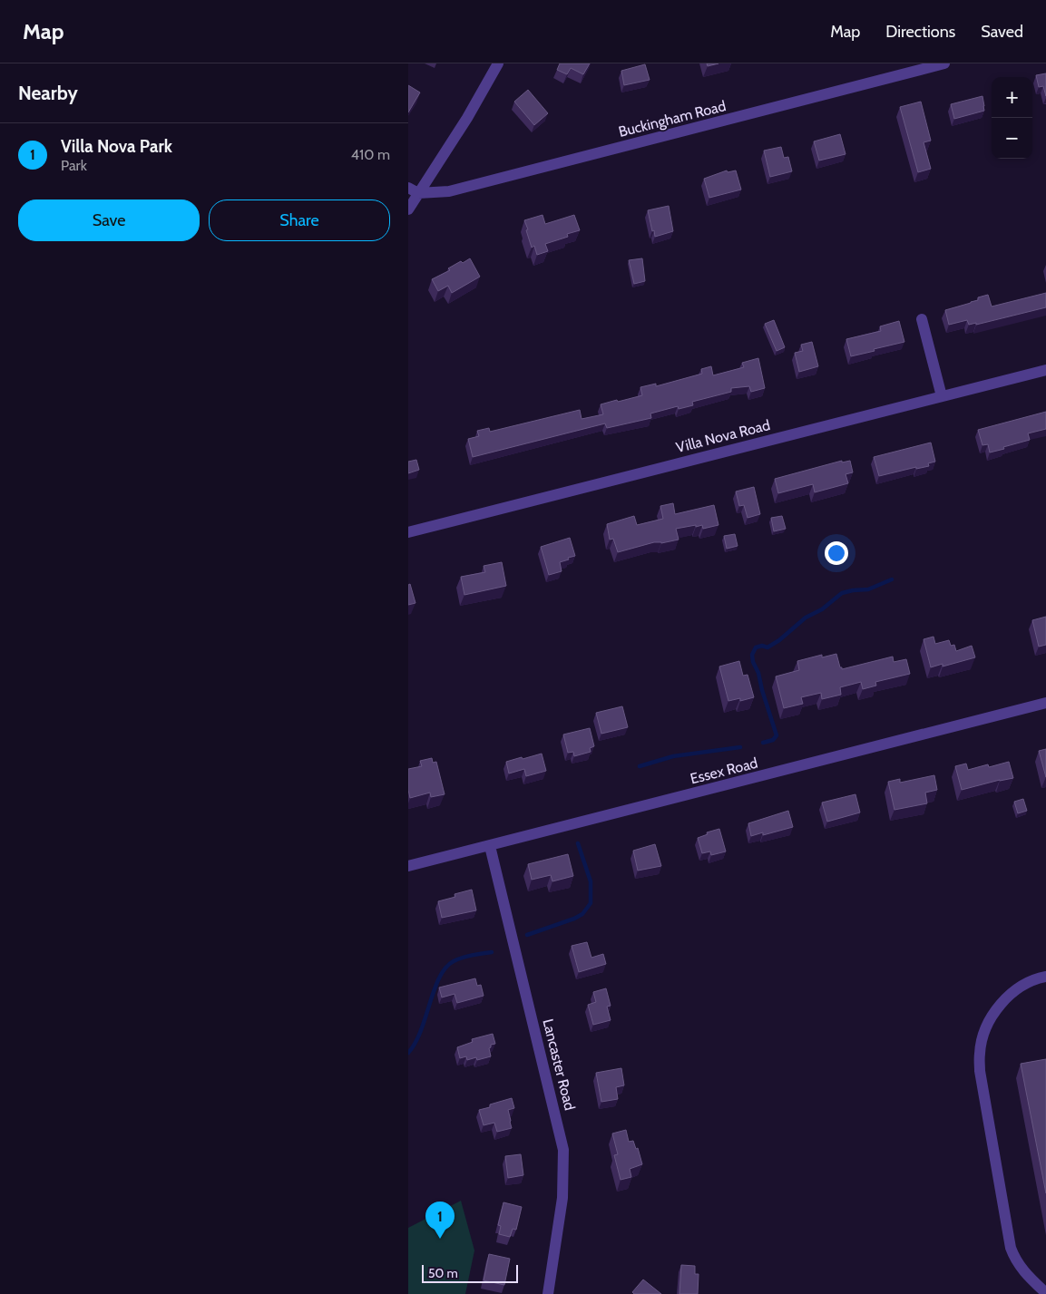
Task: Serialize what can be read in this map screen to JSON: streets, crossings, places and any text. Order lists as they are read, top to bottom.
{
  "streets": {
    "street": [
      "Buckingham Road",
      "Villa Nova Road",
      "Essex Road",
      "Lancaster Road"
    ]
  },
  "crossings": [
    ["Essex Road", "Lancaster Road"]
  ],
  "scale_bar": "50 m",
  "page": {
    "header": "Map",
    "nav": ["Map", "Directions", "Saved"],
    "heading": "Nearby",
    "map_buttons": ["+", "−"],
    "list": [
      {
        "mark": "1",
        "name": "Villa Nova Park",
        "note": "Park",
        "value": "410 m"
      }
    ],
    "buttons": ["Save", "Share"],
    "pins": "1",
    "scale": "50 m"
  }
}
